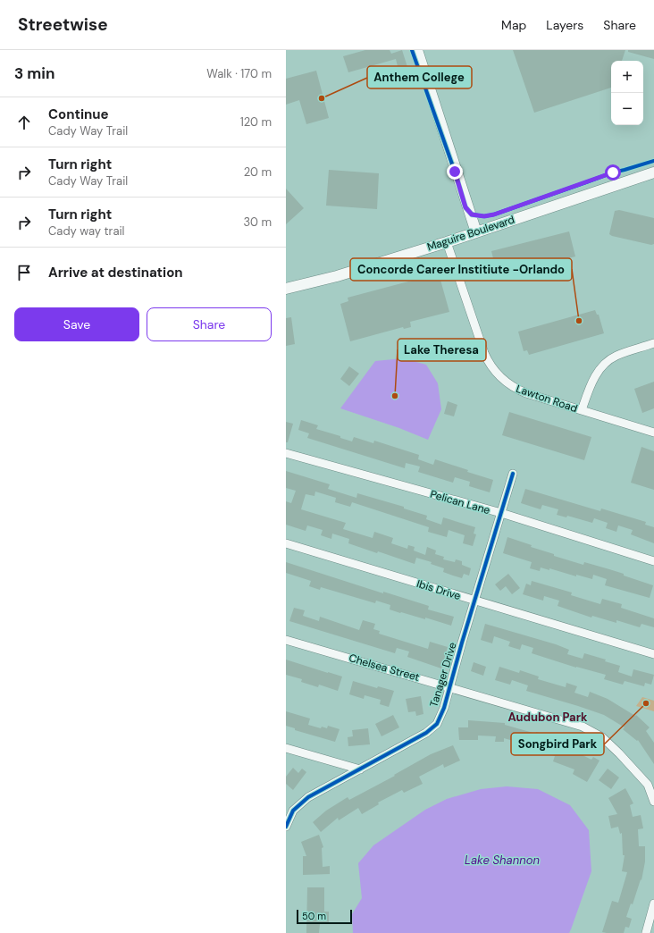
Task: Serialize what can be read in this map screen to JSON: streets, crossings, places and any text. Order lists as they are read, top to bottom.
{
  "streets": {
    "street": [
      "Maguire Boulevard",
      "Lawton Road",
      "Pelican Lane",
      "Ibis Drive",
      "Chelsea Street",
      "Tanager Drive"
    ]
  },
  "crossings": [
    ["Maguire Boulevard", "Lawton Road"],
    ["Pelican Lane", "Tanager Drive"],
    ["Ibis Drive", "Tanager Drive"],
    ["Chelsea Street", "Tanager Drive"]
  ],
  "districts": ["Audubon Park"],
  "water": ["Lake Shannon"],
  "places": [
    "Anthem College",
    "Concorde Career Institiute -Orlando",
    "Lake Theresa",
    "Songbird Park"
  ],
  "scale_bar": "50 m",
  "page": {
    "header": "Streetwise",
    "nav": ["Map", "Layers", "Share"],
    "heading": ["3 min", "Walk · 170 m"],
    "map_buttons": ["+", "−"],
    "list": [
      ["Continue", "Cady Way Trail", "120 m"],
      ["Turn right", "Cady Way Trail", "20 m"],
      ["Turn right", "Cady way trail", "30 m"],
      "Arrive at destination"
    ],
    "buttons": ["Save", "Share"],
    "scale": "50 m"
  }
}
